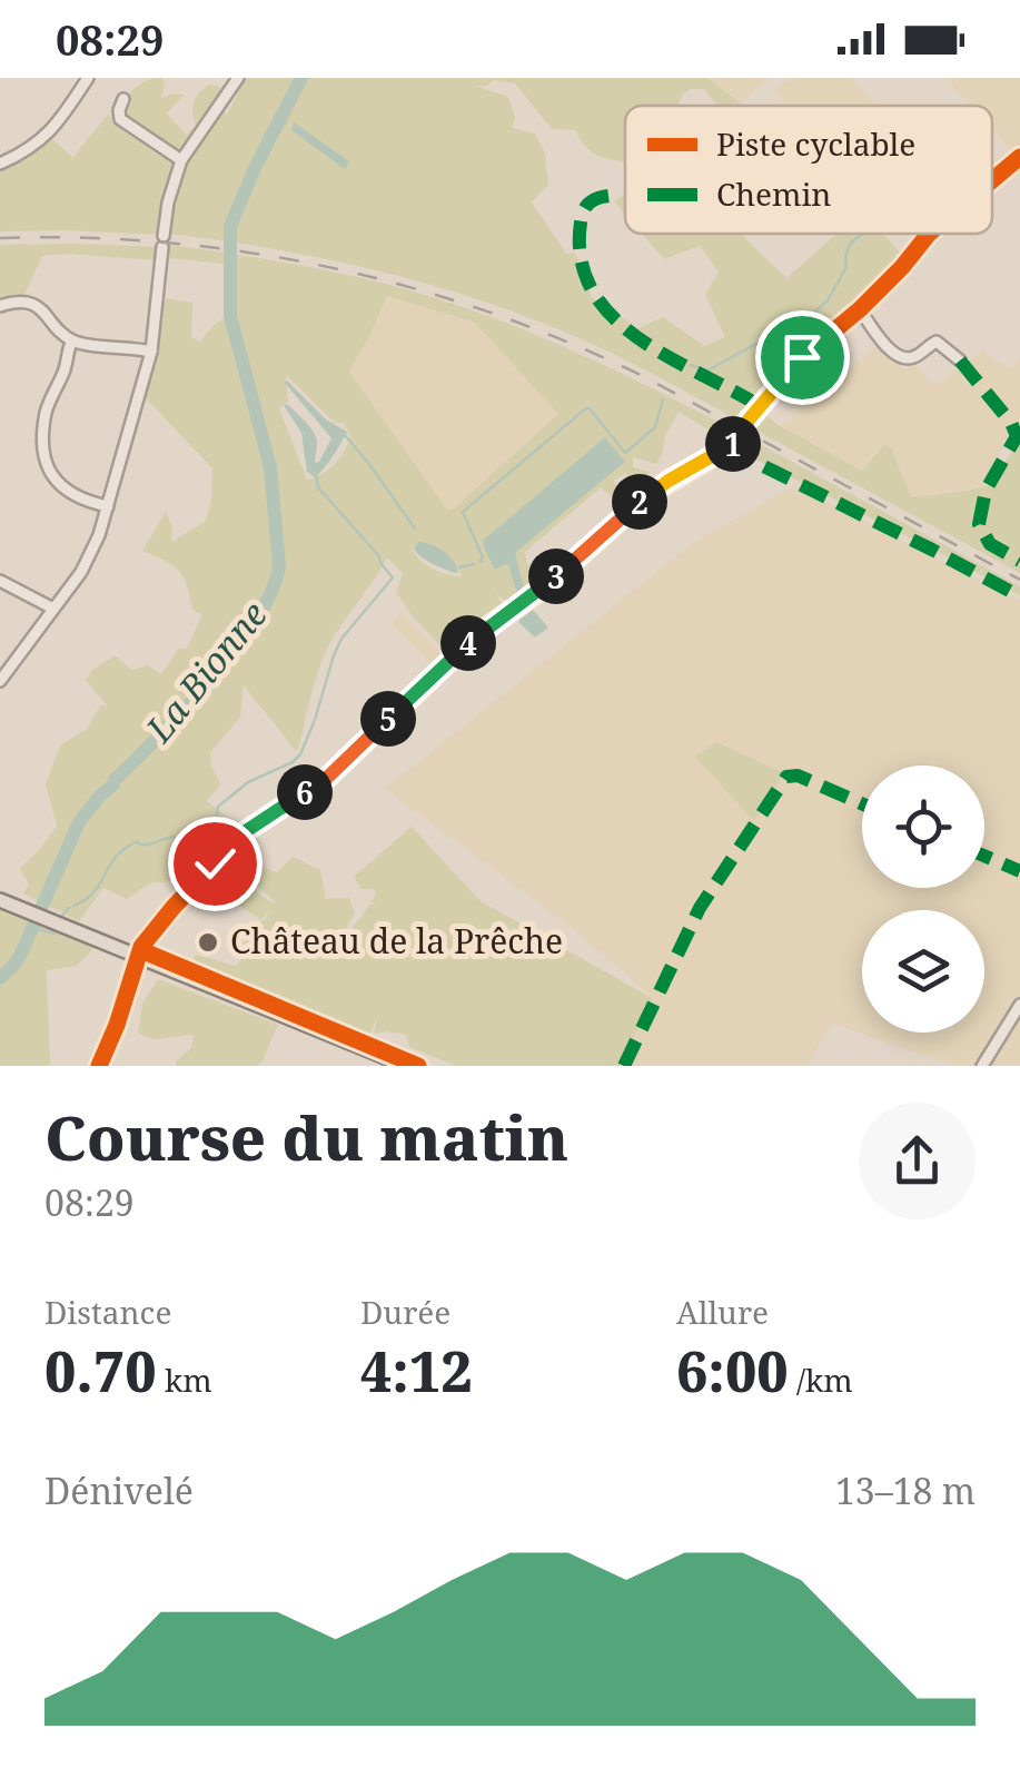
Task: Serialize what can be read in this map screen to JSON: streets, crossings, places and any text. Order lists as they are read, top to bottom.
{
  "water": ["La Bionne"],
  "places": ["Château de la Prêche"],
  "legend": ["Piste cyclable", "Chemin"],
  "page": {
    "status": "08:29",
    "pins": [
      "1",
      "2",
      "3",
      "4",
      "5",
      "6"
    ],
    "heading": ["Course du matin", "08:29"],
    "stats": [
      ["Distance", "0.70 km"],
      ["Durée", "4:12"],
      ["Allure", "6:00 /km"]
    ],
    "chart": ["Dénivelé", "13–18 m"]
  }
}
